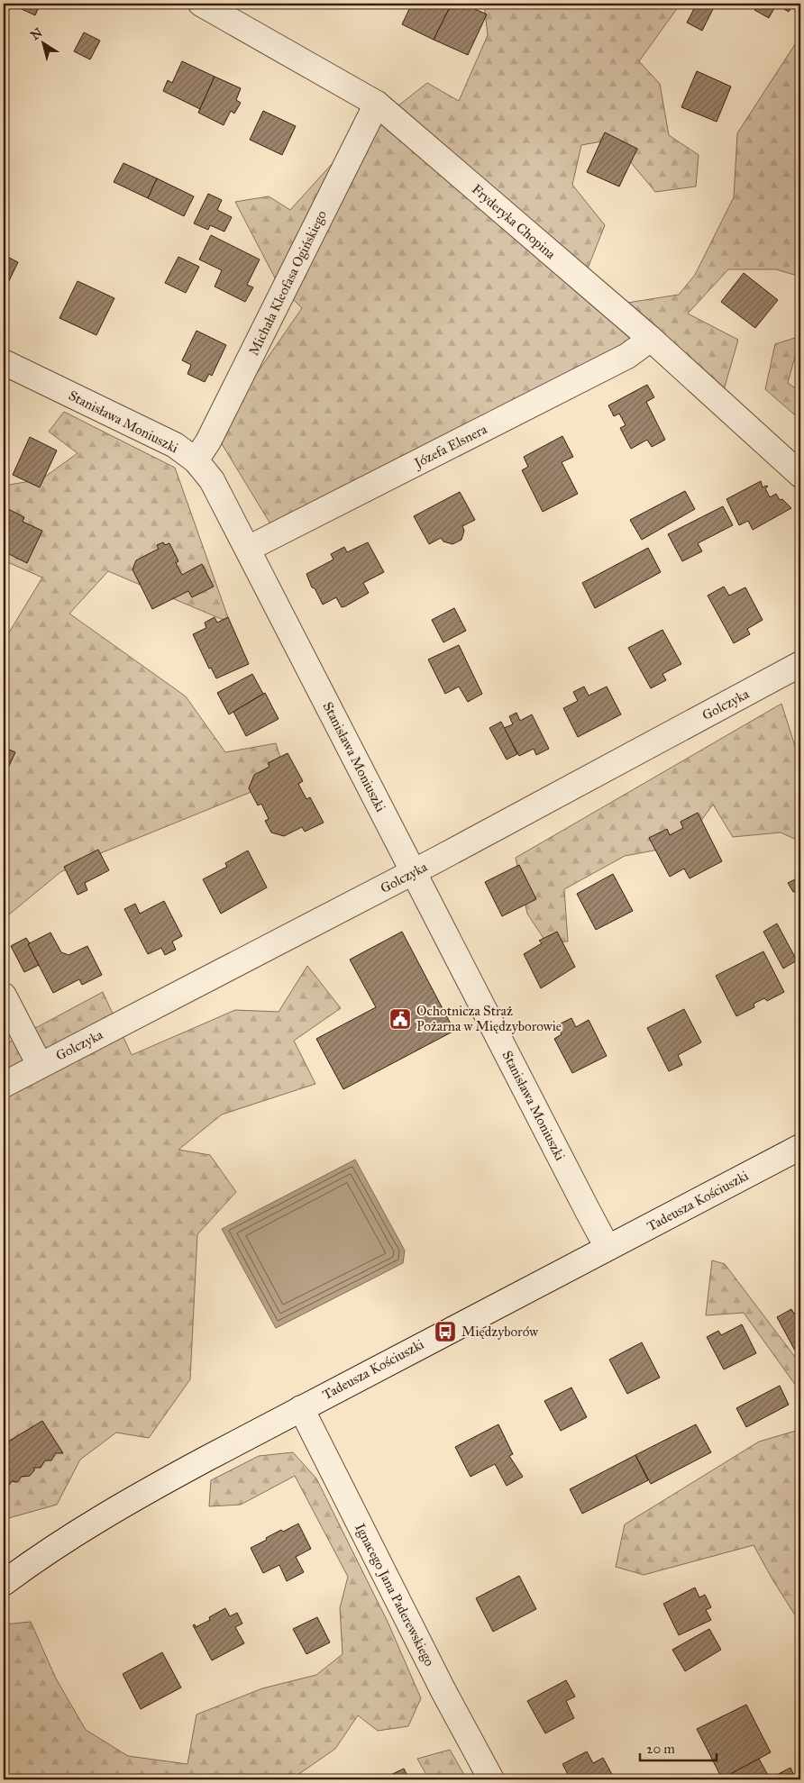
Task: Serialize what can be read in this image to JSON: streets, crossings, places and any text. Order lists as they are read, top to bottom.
{
  "streets": {
    "street": [
      "Fryderyka Chopina",
      "Michała Kleofasa Ogińskiego",
      "Stanisława Moniuszki",
      "Józefa Elsnera",
      "Golczyka",
      "Tadeusza Kościuszki",
      "Ignacego Jana Paderewskiego"
    ]
  },
  "crossings": [
    ["Fryderyka Chopina", "Michała Kleofasa Ogińskiego"],
    ["Fryderyka Chopina", "Józefa Elsnera"],
    ["Michała Kleofasa Ogińskiego", "Stanisława Moniuszki"],
    ["Stanisława Moniuszki", "Józefa Elsnera"],
    ["Stanisława Moniuszki", "Golczyka"],
    ["Stanisława Moniuszki", "Tadeusza Kościuszki"],
    ["Tadeusza Kościuszki", "Ignacego Jana Paderewskiego"]
  ],
  "places": {
    "public building": ["Ochotnicza Straż Pożarna w Międzyborowie"],
    "bus stop": ["Międzyborów"]
  },
  "scale_bar": "20 m",
  "north": "top left"
}
